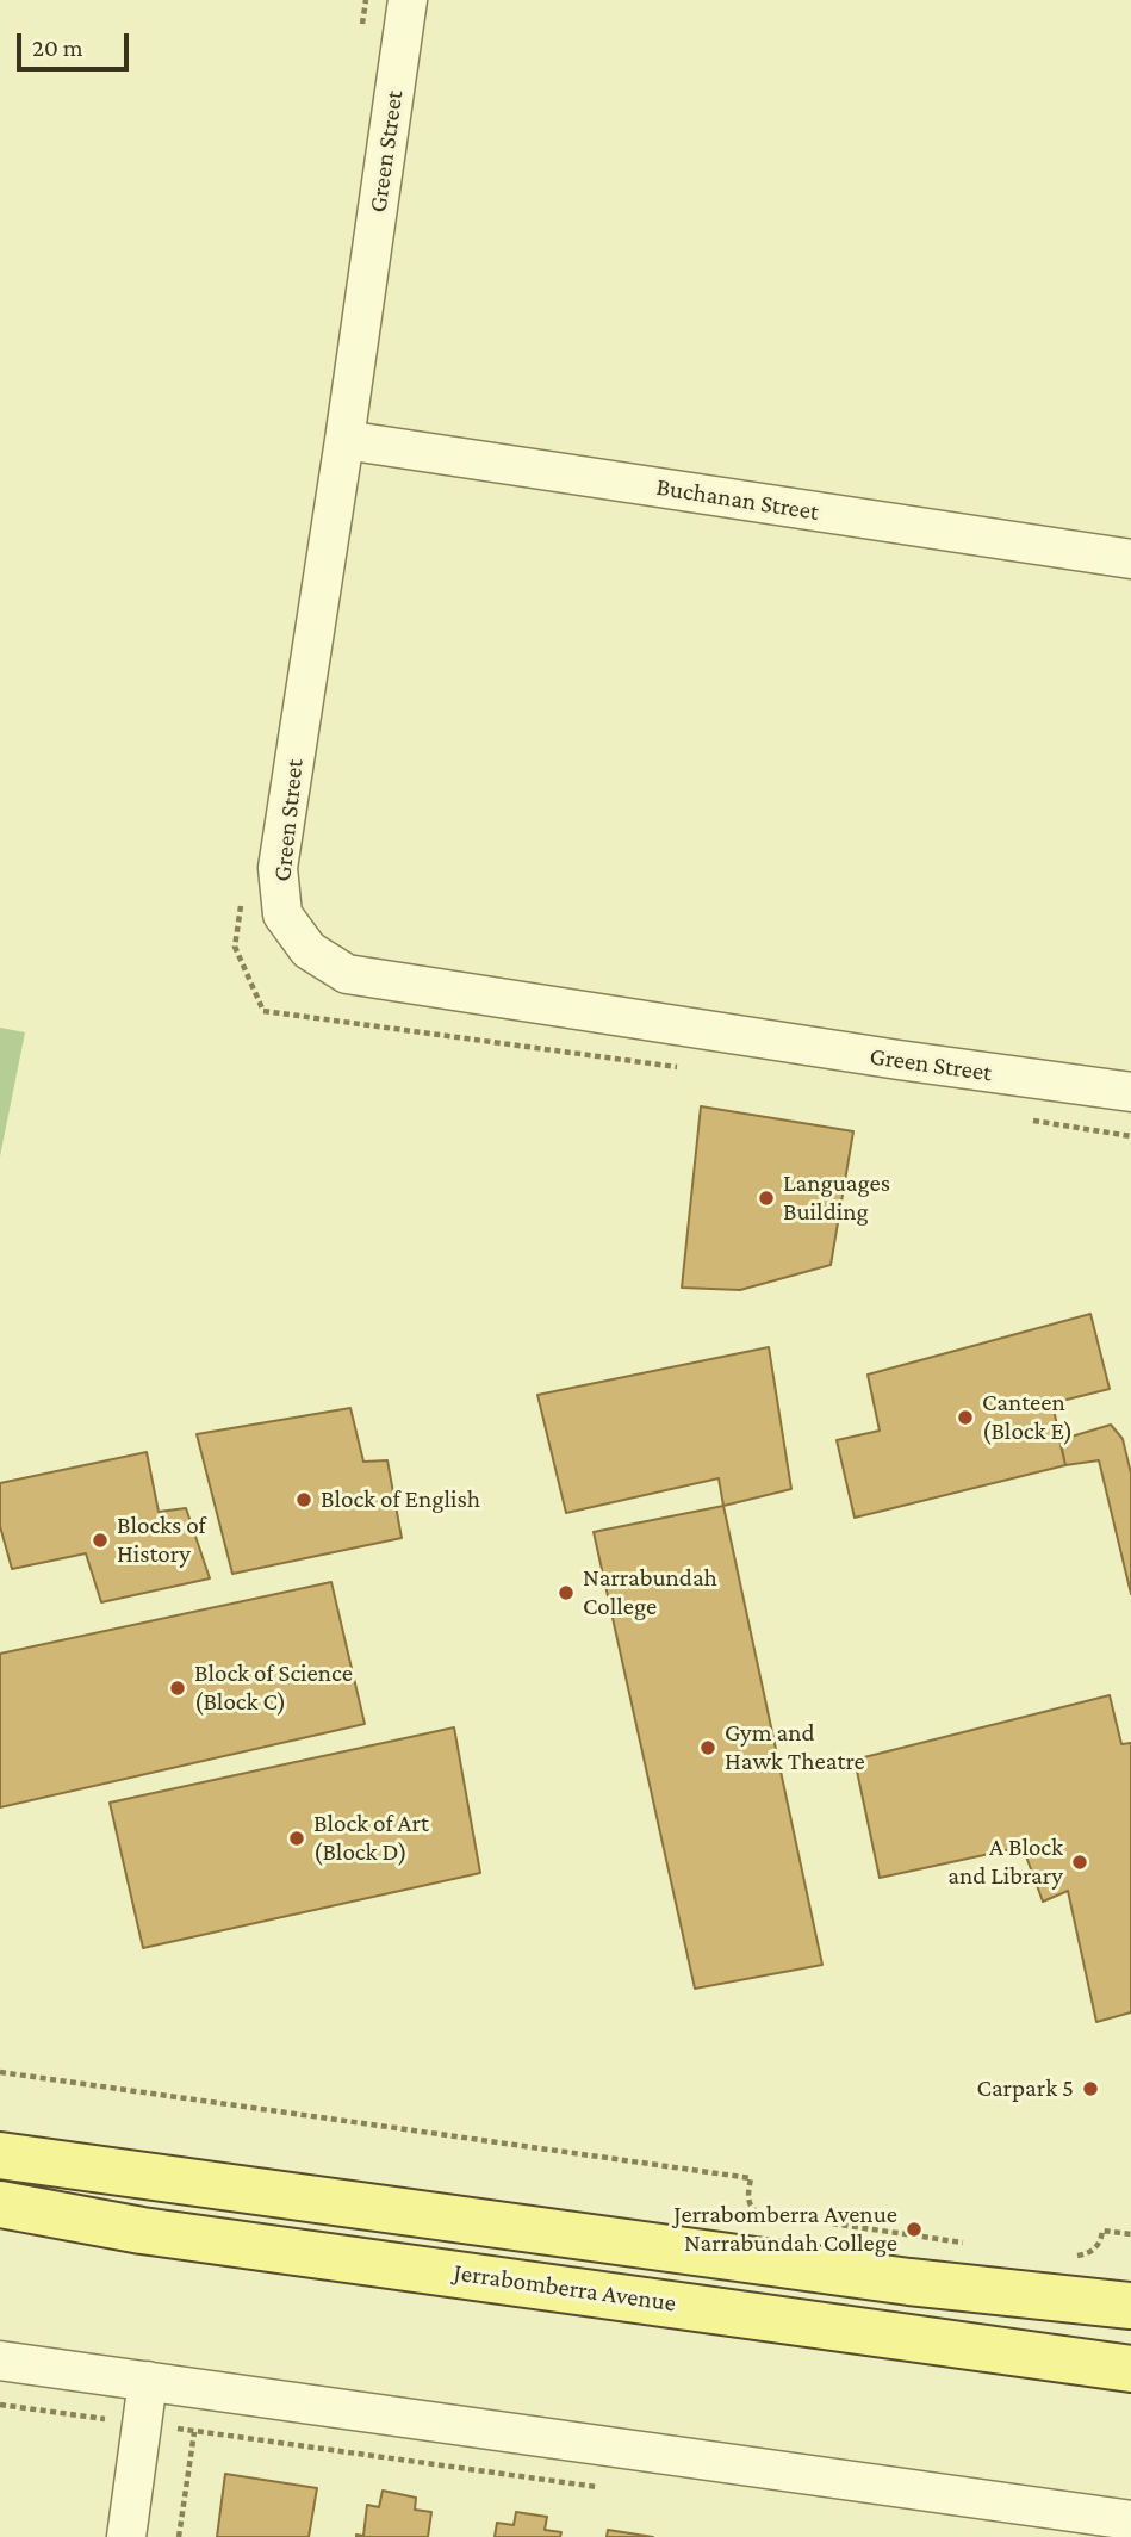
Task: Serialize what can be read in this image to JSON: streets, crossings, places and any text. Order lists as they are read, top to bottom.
{
  "streets": {
    "main road": ["Jerrabomberra Avenue"],
    "street": ["Green Street", "Buchanan Street"]
  },
  "crossings": [
    ["Green Street", "Buchanan Street"]
  ],
  "places": [
    "Languages Building",
    "Canteen (Block E)",
    "Block of English",
    "Blocks of History",
    "Narrabundah College",
    "Block of Science (Block C)",
    "Gym and Hawk Theatre",
    "Block of Art (Block D)",
    "A Block and Library",
    "Carpark 5",
    "Jerrabomberra Avenue Narrabundah College"
  ],
  "scale_bar": "20 m"
}
